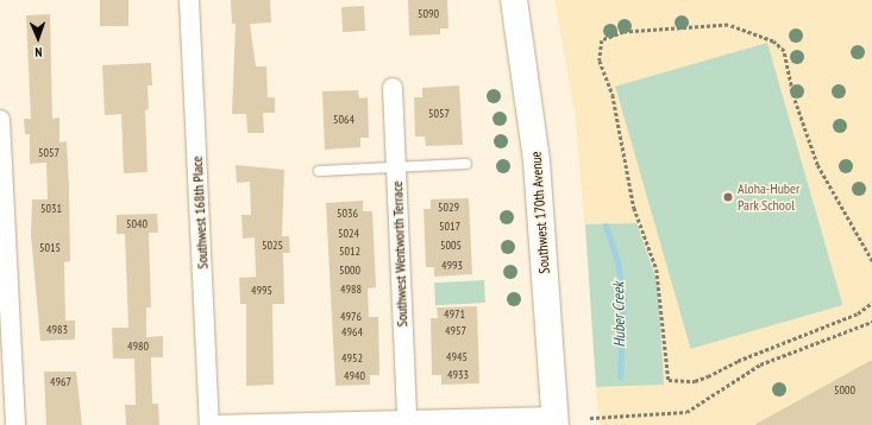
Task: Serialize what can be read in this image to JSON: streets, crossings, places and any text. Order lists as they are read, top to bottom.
{
  "streets": {
    "main road": ["Southwest 170th Avenue"],
    "street": ["Southwest 168th Place", "Southwest Wentworth Terrace"]
  },
  "water": ["Huber Creek"],
  "places": ["Aloha-Huber Park School"],
  "house_numbers": [
    "5090",
    "5057",
    "5064",
    "5057",
    "5029",
    "5031",
    "5036",
    "5040",
    "5017",
    "5024",
    "5025",
    "5005",
    "5015",
    "5012",
    "4993",
    "5000",
    "4988",
    "4995",
    "4971",
    "4976",
    "4983",
    "4957",
    "4964",
    "4980",
    "4945",
    "4952",
    "4933",
    "4940",
    "4967",
    "5000"
  ],
  "north": "bottom"
}
